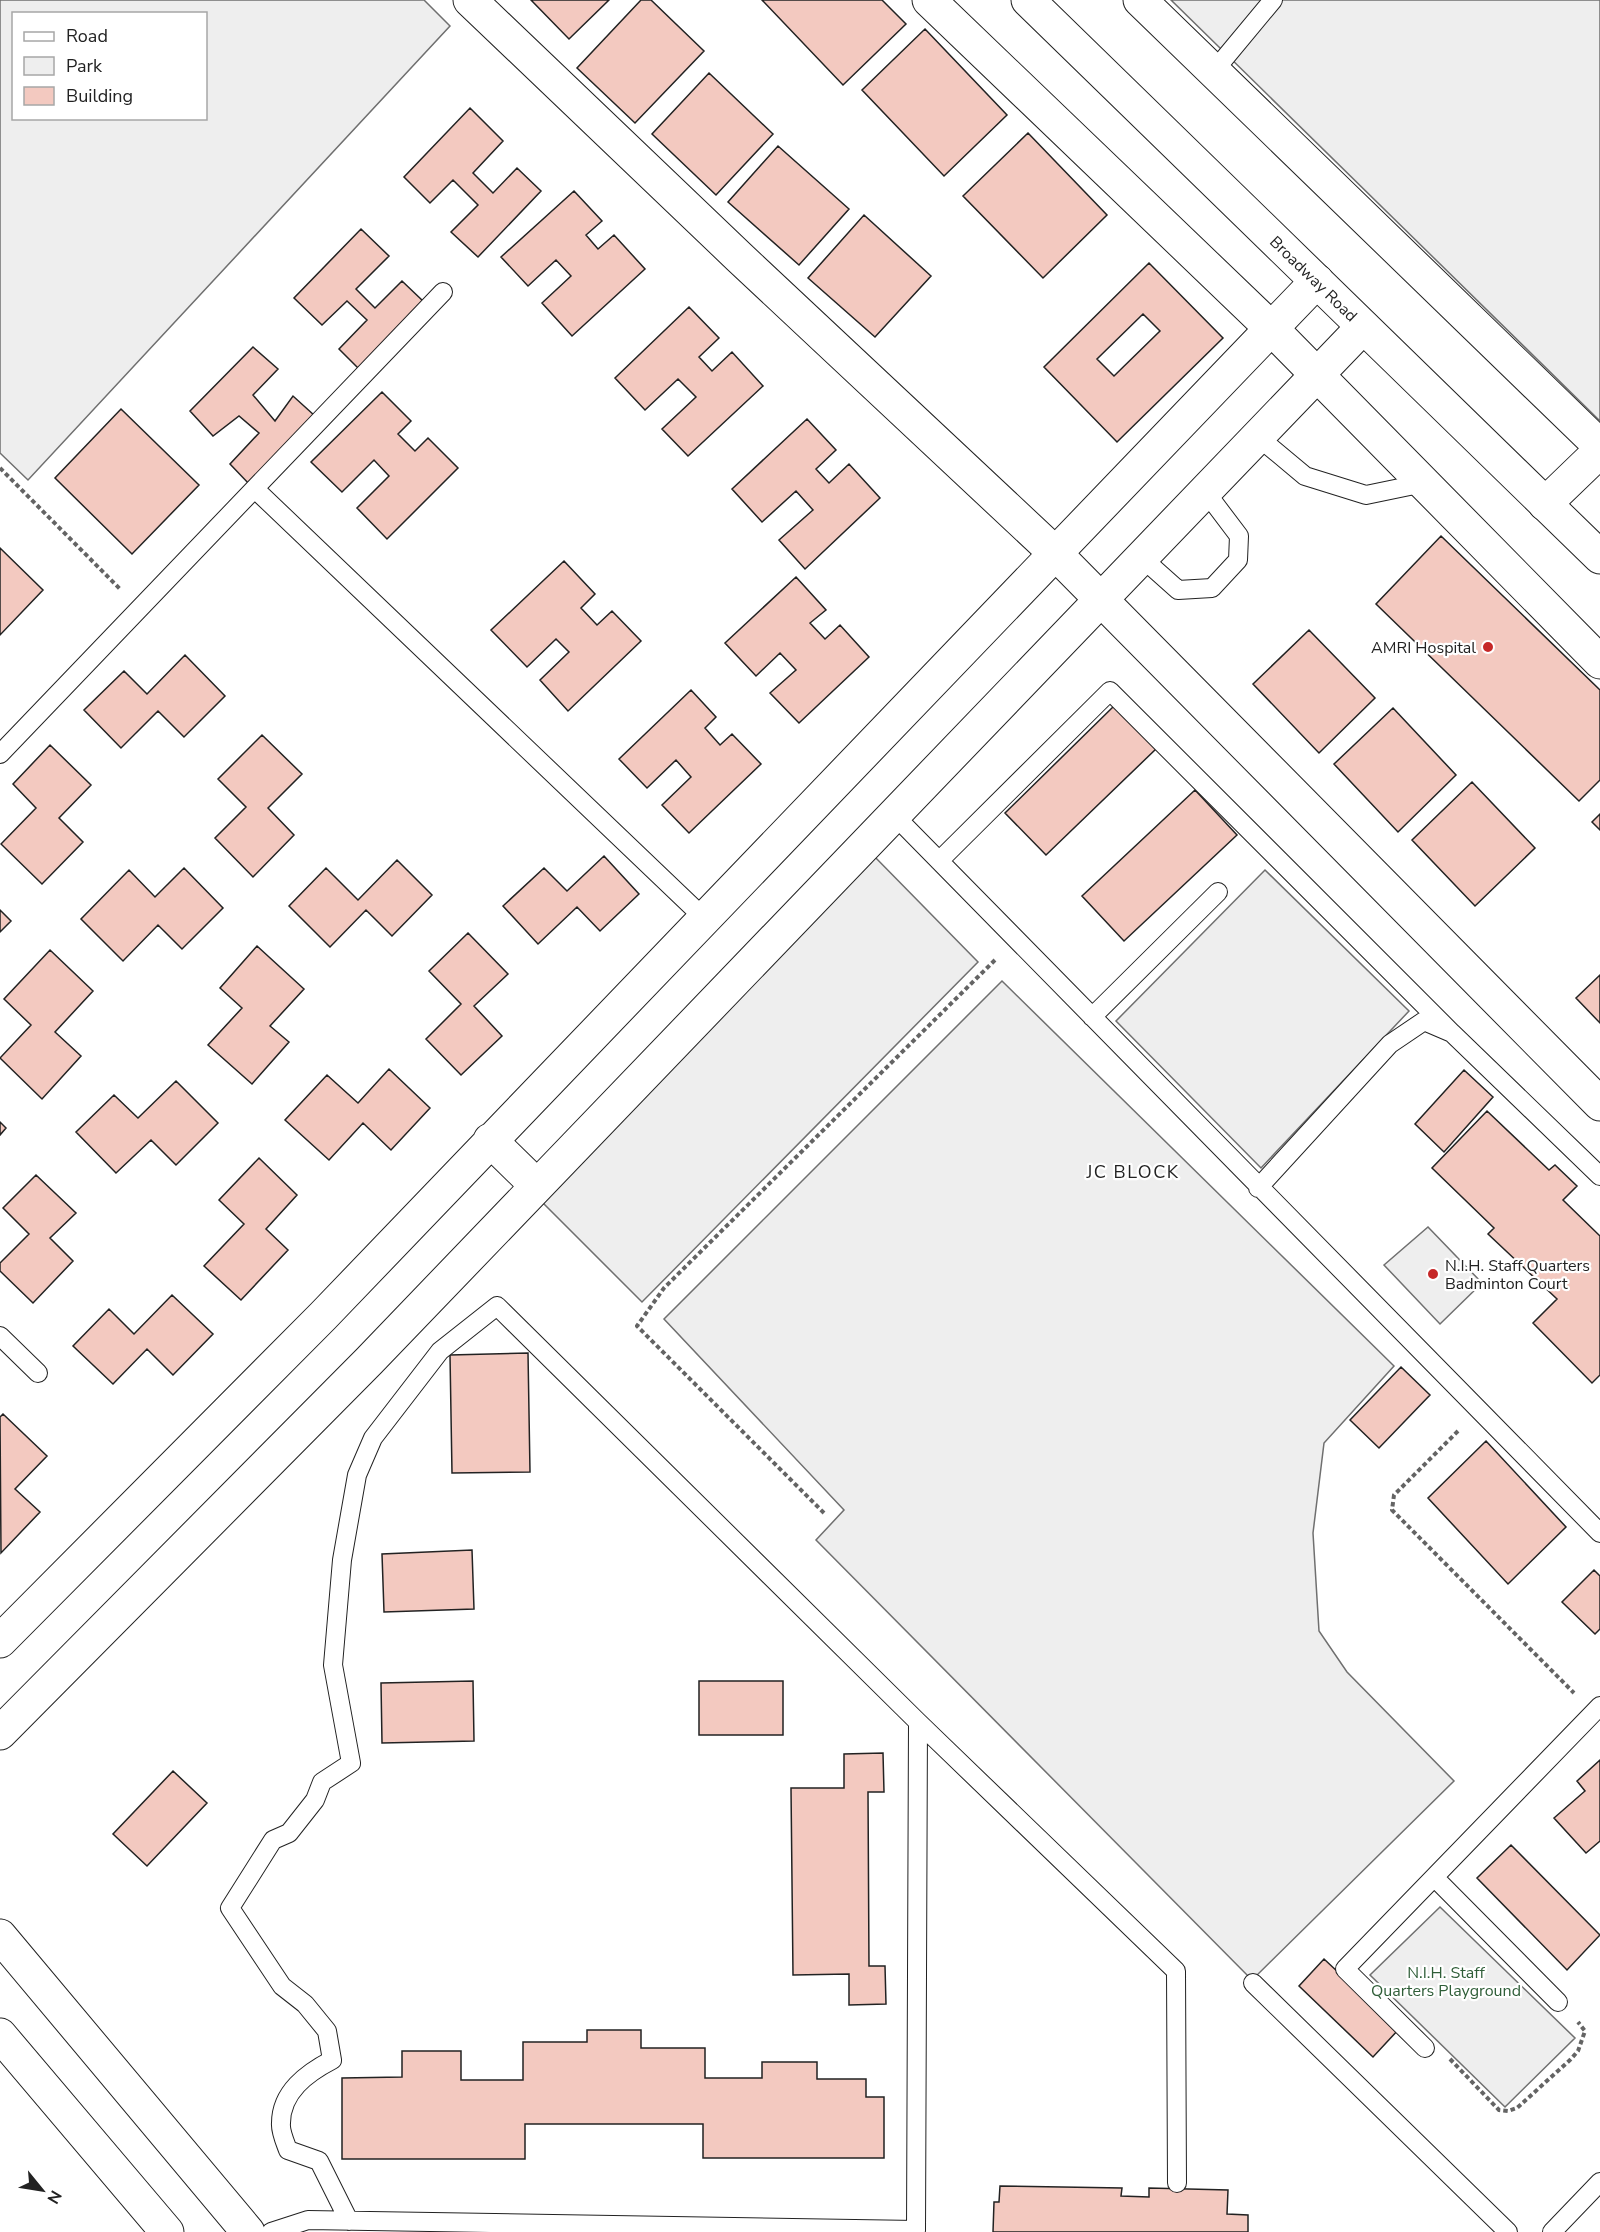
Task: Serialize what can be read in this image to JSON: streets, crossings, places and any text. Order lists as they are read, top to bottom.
{
  "streets": {
    "street": ["Broadway Road"]
  },
  "districts": ["JC BLOCK"],
  "parks": ["N.I.H. Staff Quarters Playground"],
  "places": ["AMRI Hospital", "N.I.H. Staff Quarters Badminton Court"],
  "legend": ["Road", "Park", "Building"],
  "north": "bottom right"
}
